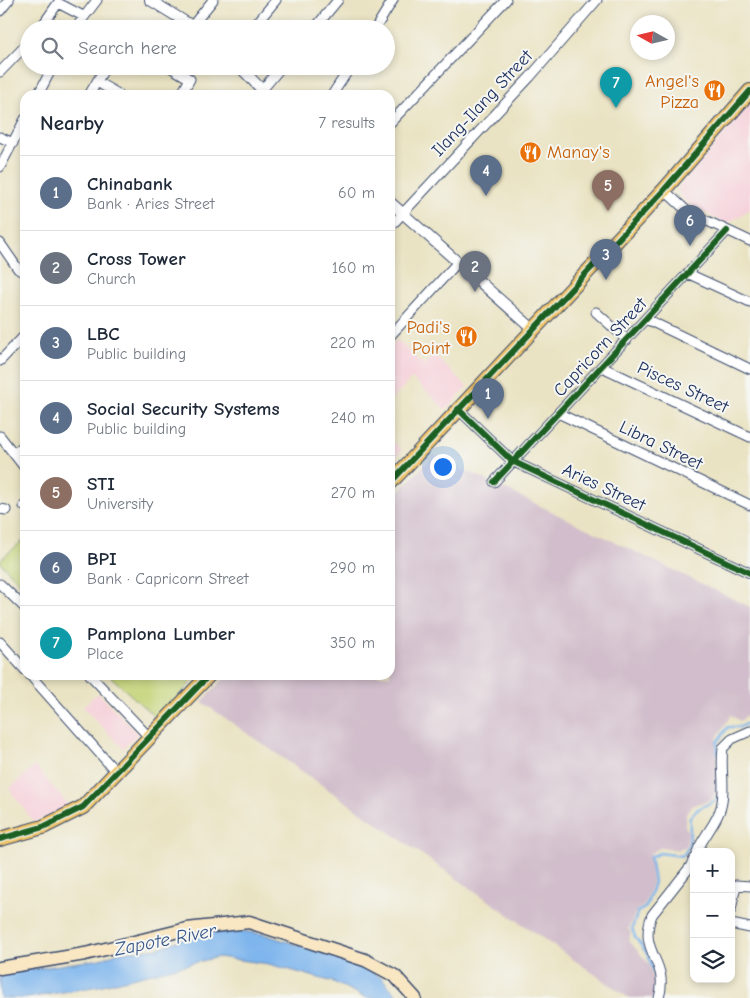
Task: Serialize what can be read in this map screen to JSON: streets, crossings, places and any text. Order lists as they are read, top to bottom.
{
  "streets": {
    "street": [
      "Ilang-Ilang Street",
      "Capricorn Street",
      "Pisces Street",
      "Libra Street",
      "Aries Street"
    ]
  },
  "crossings": [
    ["Capricorn Street", "Pisces Street"],
    ["Capricorn Street", "Libra Street"],
    ["Capricorn Street", "Aries Street"]
  ],
  "water": ["Zapote River"],
  "places": {
    "restaurant": ["Angel's Pizza", "Manay's", "Padi's Point"]
  },
  "north": "left",
  "page": {
    "search": "Search here",
    "pins": [
      "7",
      "4",
      "5",
      "6",
      "3",
      "2",
      "1"
    ],
    "heading": ["Nearby", "7 results"],
    "list": [
      {
        "mark": "1",
        "name": "Chinabank",
        "note": "Bank · Aries Street",
        "value": "60 m"
      },
      {
        "mark": "2",
        "name": "Cross Tower",
        "note": "Church",
        "value": "160 m"
      },
      {
        "mark": "3",
        "name": "LBC",
        "note": "Public building",
        "value": "220 m"
      },
      {
        "mark": "4",
        "name": "Social Security Systems",
        "note": "Public building",
        "value": "240 m"
      },
      {
        "mark": "5",
        "name": "STI",
        "note": "University",
        "value": "270 m"
      },
      {
        "mark": "6",
        "name": "BPI",
        "note": "Bank · Capricorn Street",
        "value": "290 m"
      },
      {
        "mark": "7",
        "name": "Pamplona Lumber",
        "note": "Place",
        "value": "350 m"
      }
    ],
    "map_buttons": ["+", "−"]
  }
}
